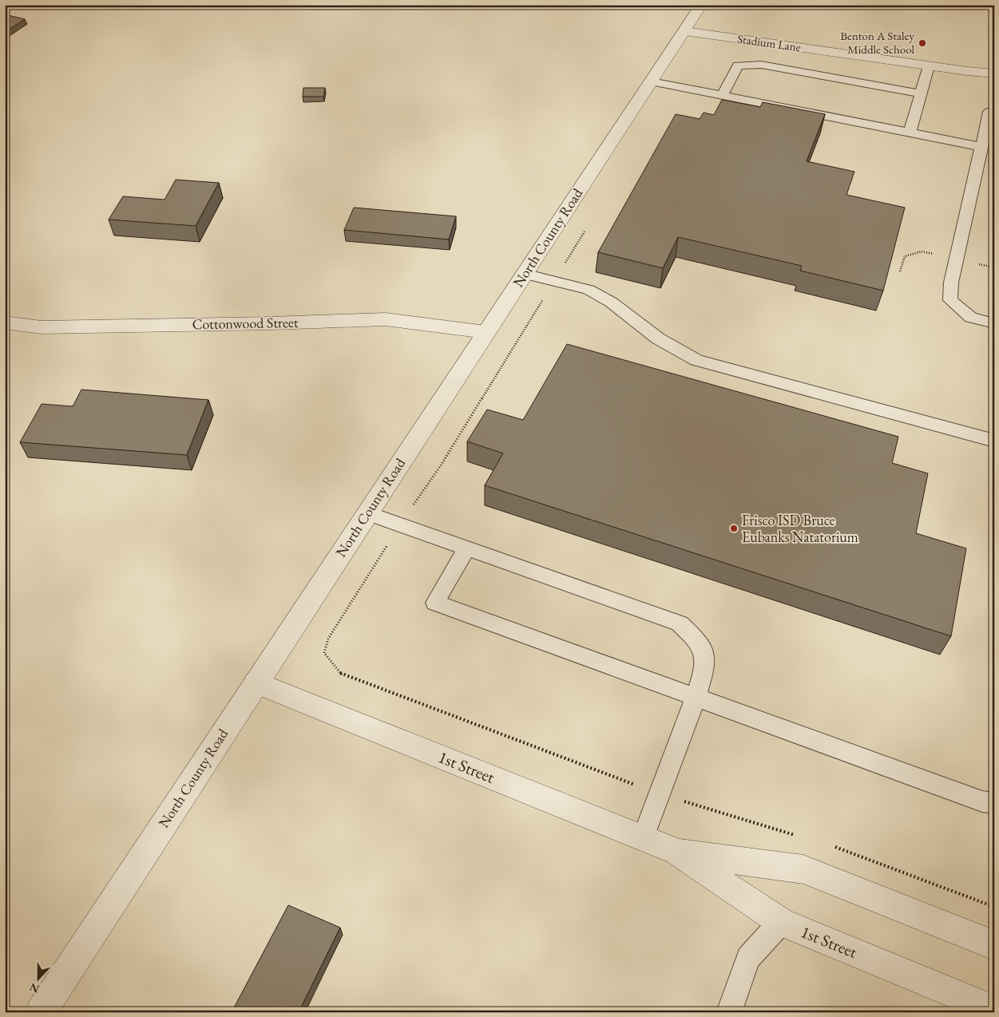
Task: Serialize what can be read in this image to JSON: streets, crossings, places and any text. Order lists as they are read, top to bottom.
{
  "streets": {
    "street": [
      "Stadium Lane",
      "North County Road",
      "Cottonwood Street",
      "1st Street"
    ]
  },
  "crossings": [
    ["Stadium Lane", "North County Road"],
    ["North County Road", "Cottonwood Street"],
    ["North County Road", "1st Street"]
  ],
  "places": ["Benton A Staley Middle School", "Frisco ISD Bruce Eubanks Natatorium"],
  "north": "bottom"
}
